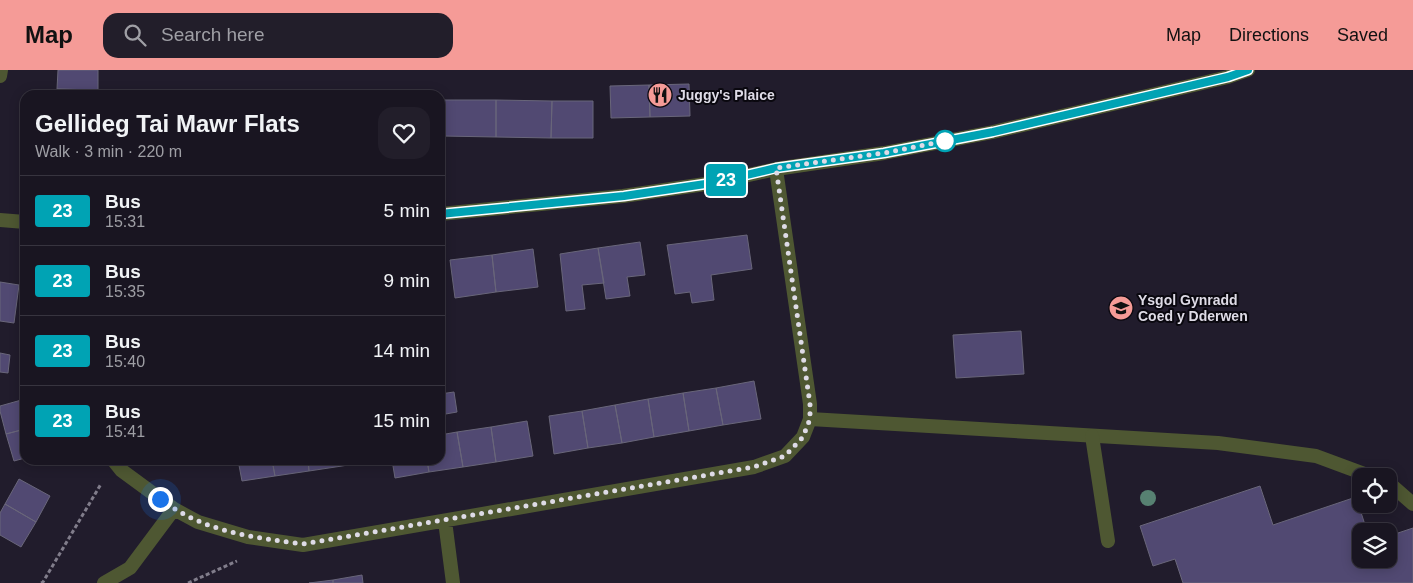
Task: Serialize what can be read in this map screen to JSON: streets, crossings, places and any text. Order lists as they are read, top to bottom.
{
  "places": {
    "restaurant": ["Juggy's Plaice"],
    "school or university": ["Ysgol Gynradd Coed y Dderwen"]
  },
  "lines": ["bus line 23"],
  "page": {
    "header": "Map",
    "search": "Search here",
    "nav": ["Map", "Directions", "Saved"],
    "on_map": "23",
    "heading": ["Gellideg Tai Mawr Flats", "Walk · 3 min · 220 m"],
    "list": [
      {
        "mark": "23",
        "name": "Bus",
        "note": "15:31",
        "value": "5 min"
      },
      {
        "mark": "23",
        "name": "Bus",
        "note": "15:35",
        "value": "9 min"
      },
      {
        "mark": "23",
        "name": "Bus",
        "note": "15:40",
        "value": "14 min"
      },
      {
        "mark": "23",
        "name": "Bus",
        "note": "15:41",
        "value": "15 min"
      }
    ]
  }
}
